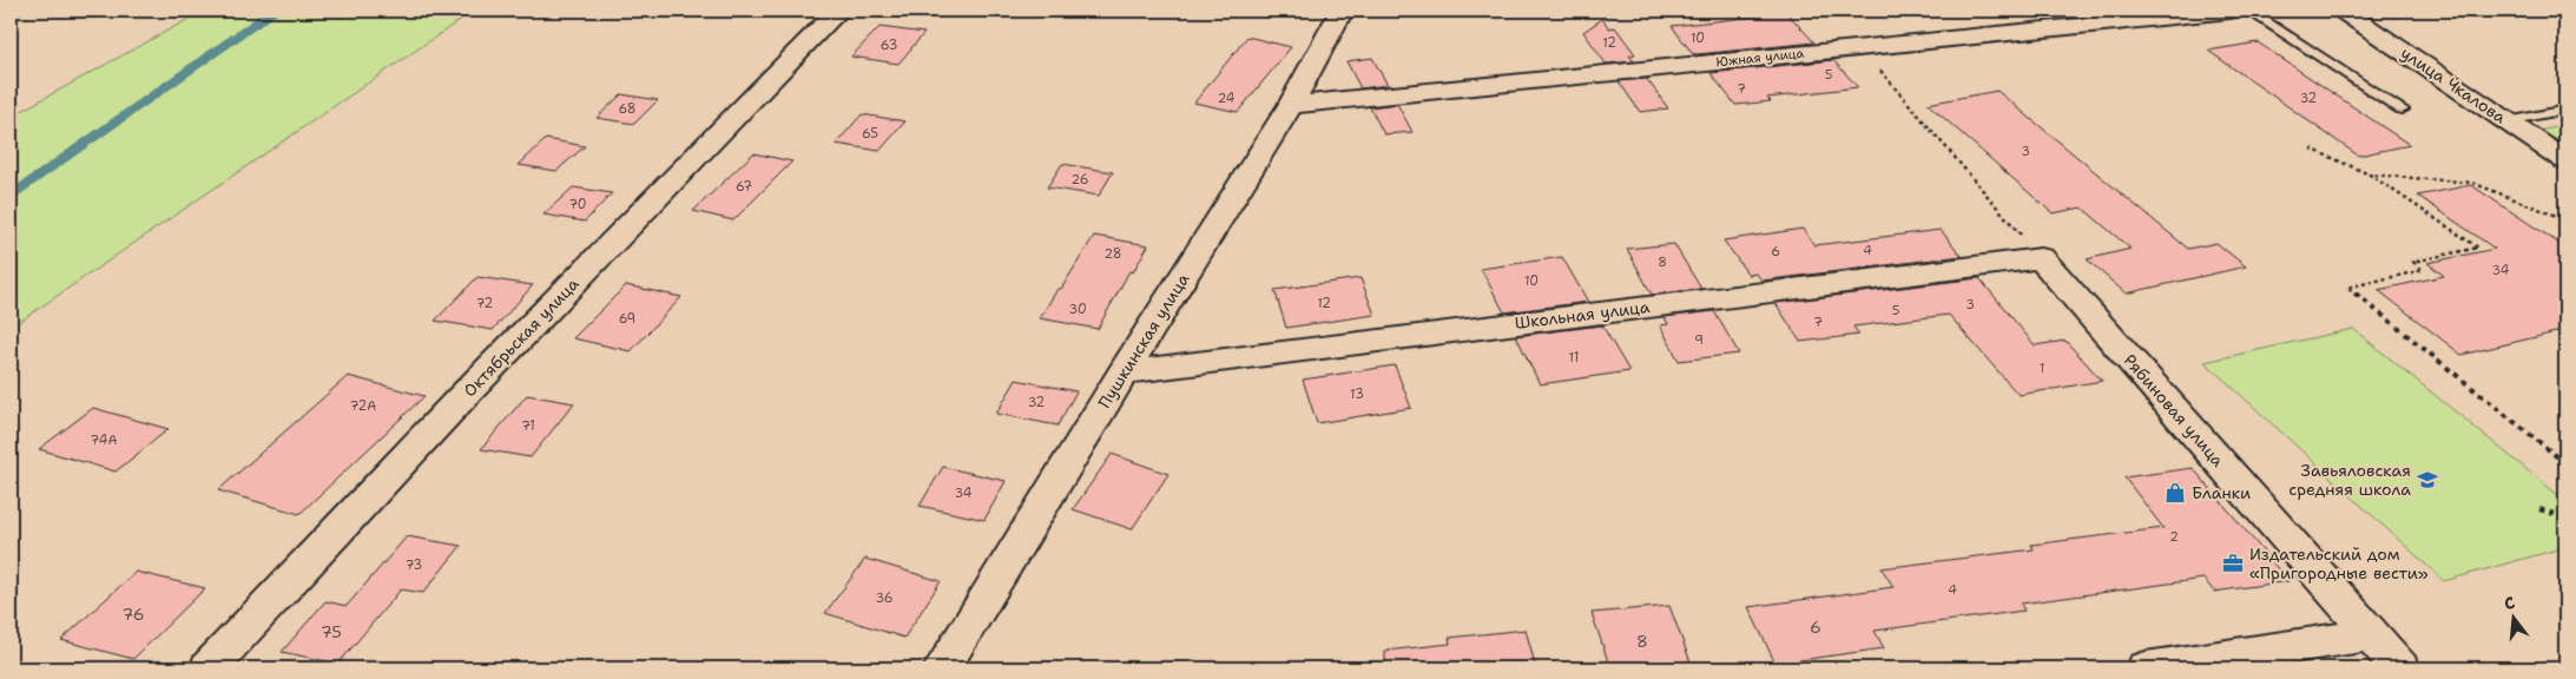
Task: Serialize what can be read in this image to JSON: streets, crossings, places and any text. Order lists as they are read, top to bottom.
{
  "streets": {
    "street": [
      "Южная улица",
      "улица Чкалова",
      "Школьная улица",
      "Октябрьская улица",
      "Пушкинская улица",
      "Рябиновая улица"
    ]
  },
  "crossings": [
    ["Южная улица", "Пушкинская улица"],
    ["Школьная улица", "Пушкинская улица"],
    ["Школьная улица", "Рябиновая улица"]
  ],
  "places": {
    "school or university": ["Завьяловская средняя школа"],
    "shop": ["Бланки"],
    "office": ["Издательский дом «Пригородные вести»"]
  },
  "house_numbers": [
    "10",
    "12",
    "63",
    "5",
    "7",
    "24",
    "32",
    "68",
    "65",
    "3",
    "26",
    "67",
    "70",
    "4",
    "6",
    "28",
    "8",
    "34",
    "10",
    "72",
    "12",
    "3",
    "30",
    "5",
    "69",
    "7",
    "9",
    "11",
    "1",
    "13",
    "32",
    "72А",
    "71",
    "74А",
    "34",
    "2",
    "73",
    "4",
    "36",
    "76",
    "6",
    "75",
    "8"
  ],
  "north": "top"
}
